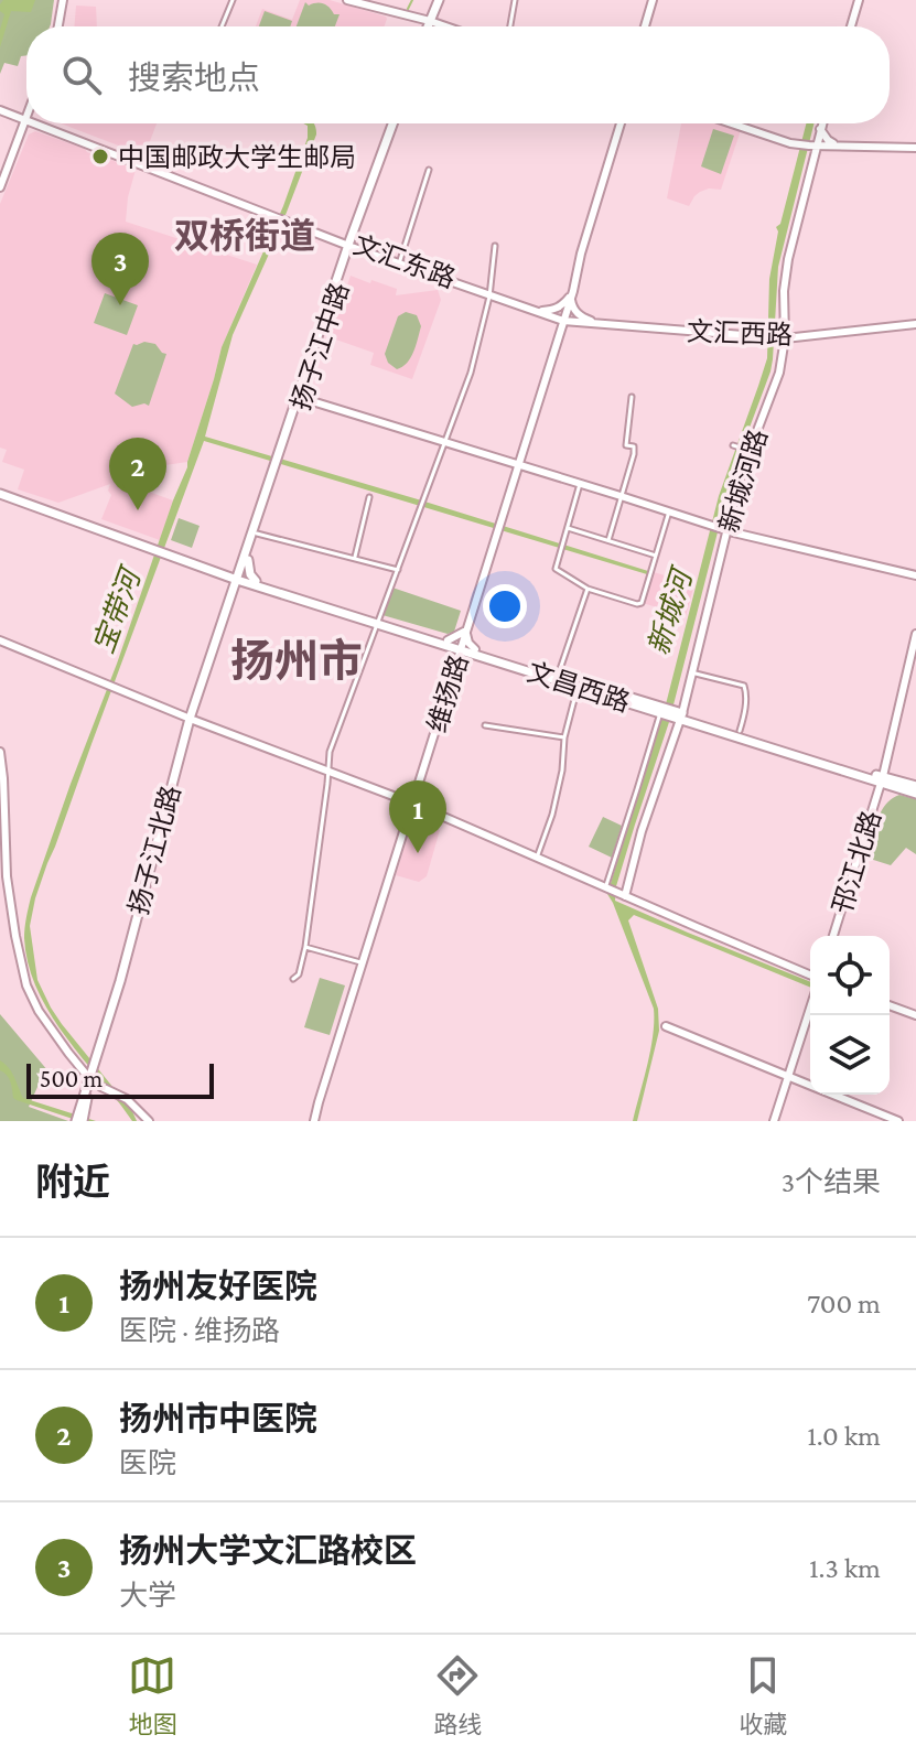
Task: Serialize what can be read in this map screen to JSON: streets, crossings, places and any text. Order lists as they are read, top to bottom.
{
  "streets": {
    "main road": ["扬子江中路", "文昌西路", "扬子江北路"],
    "street": [
      "文汇东路",
      "文汇西路",
      "新城河路",
      "维扬路",
      "邗江北路"
    ]
  },
  "crossings": [
    ["文汇东路", "文汇西路"],
    ["文汇东路", "扬子江中路"],
    ["文汇东路", "维扬路"],
    ["文汇西路", "新城河路"],
    ["文汇西路", "维扬路"],
    ["扬子江中路", "文昌西路"],
    ["扬子江中路", "扬子江北路"],
    ["新城河路", "文昌西路"],
    ["文昌西路", "维扬路"],
    ["文昌西路", "扬子江北路"],
    ["文昌西路", "邗江北路"]
  ],
  "districts": ["双桥街道", "扬州市"],
  "water": ["宝带河", "新城河"],
  "places": ["中国邮政大学生邮局"],
  "scale_bar": "500 m",
  "page": {
    "search": "搜索地点",
    "pins": ["3", "2", "1"],
    "scale": "500 m",
    "heading": ["附近", "3个结果"],
    "list": [
      {
        "mark": "1",
        "name": "扬州友好医院",
        "note": "医院 · 维扬路",
        "value": "700 m"
      },
      {
        "mark": "2",
        "name": "扬州市中医院",
        "note": "医院",
        "value": "1.0 km"
      },
      {
        "mark": "3",
        "name": "扬州大学文汇路校区",
        "note": "大学",
        "value": "1.3 km"
      }
    ],
    "nav": ["地图", "路线", "收藏"]
  }
}
